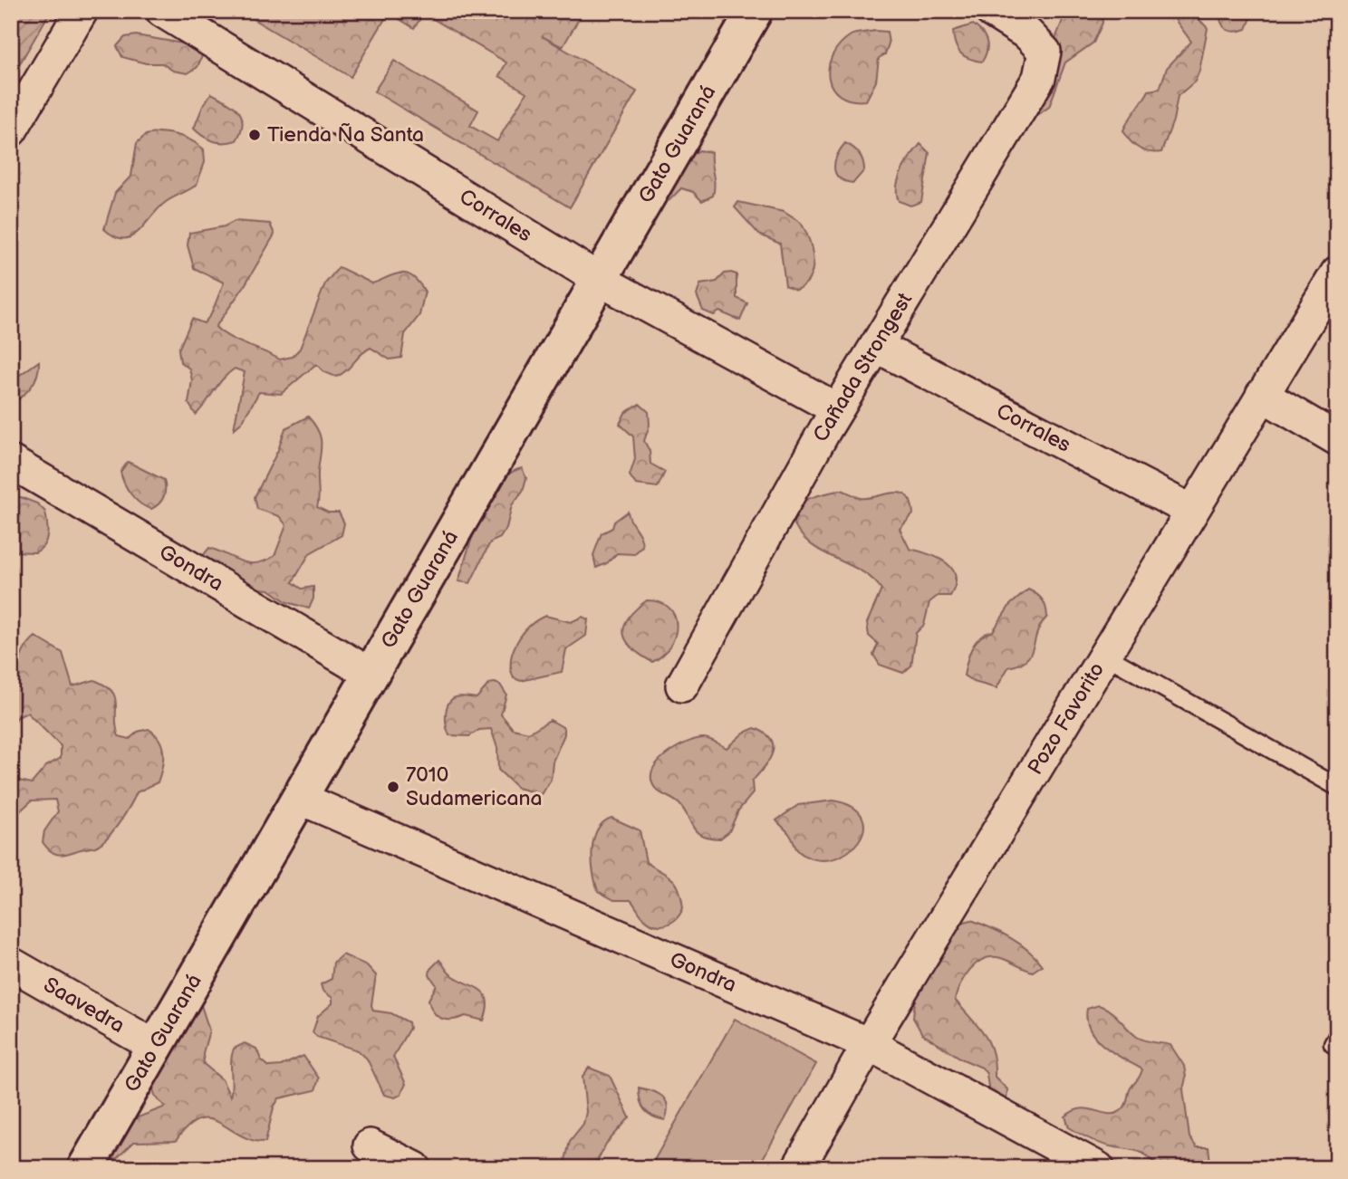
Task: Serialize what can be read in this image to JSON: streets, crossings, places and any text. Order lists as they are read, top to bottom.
{
  "streets": {
    "street": [
      "Gato Guaraná",
      "Corrales",
      "Cañada Strongest",
      "Gondra",
      "Pozo Favorito",
      "Saavedra"
    ]
  },
  "crossings": [
    ["Gato Guaraná", "Corrales"],
    ["Gato Guaraná", "Gondra"],
    ["Gato Guaraná", "Saavedra"],
    ["Corrales", "Cañada Strongest"],
    ["Corrales", "Pozo Favorito"],
    ["Gondra", "Pozo Favorito"]
  ],
  "places": ["Tienda Ña Santa", "7010 Sudamericana"]
}
